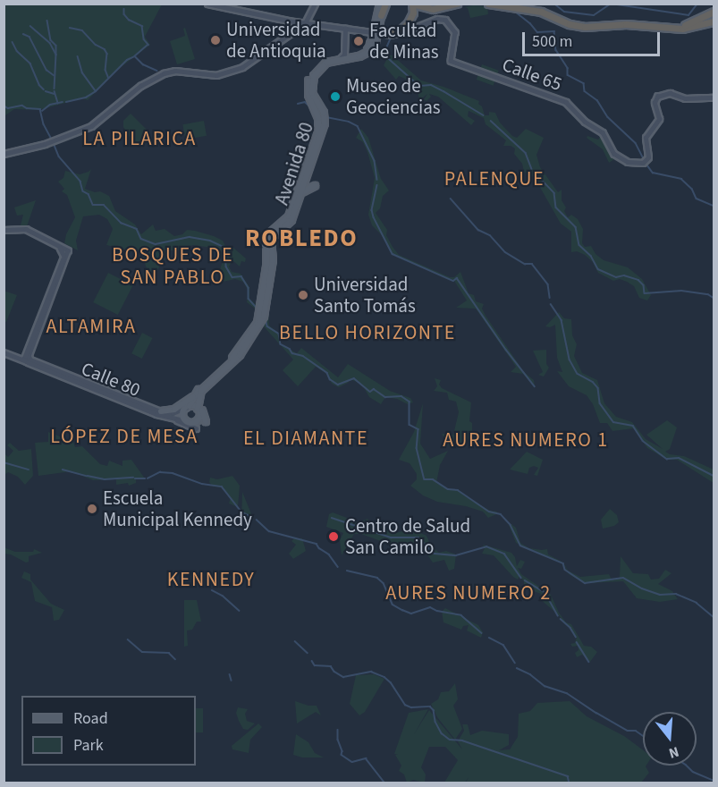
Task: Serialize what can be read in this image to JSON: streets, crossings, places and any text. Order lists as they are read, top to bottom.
{
  "streets": {
    "main road": ["Calle 65", "Avenida 80", "Calle 80"]
  },
  "crossings": [
    ["Avenida 80", "Calle 80"]
  ],
  "districts": [
    "LA PILARICA",
    "PALENQUE",
    "ROBLEDO",
    "BOSQUES DE SAN PABLO",
    "ALTAMIRA",
    "BELLO HORIZONTE",
    "LÓPEZ DE MESA",
    "EL DIAMANTE",
    "AURES NUMERO 1",
    "KENNEDY",
    "AURES NUMERO 2"
  ],
  "places": [
    "Universidad de Antioquia",
    "Facultad de Minas",
    "Museo de Geociencias",
    "Universidad Santo Tomás",
    "Escuela Municipal Kennedy",
    "Centro de Salud San Camilo"
  ],
  "legend": ["Road", "Park"],
  "scale_bar": "500 m",
  "north": "bottom"
}
